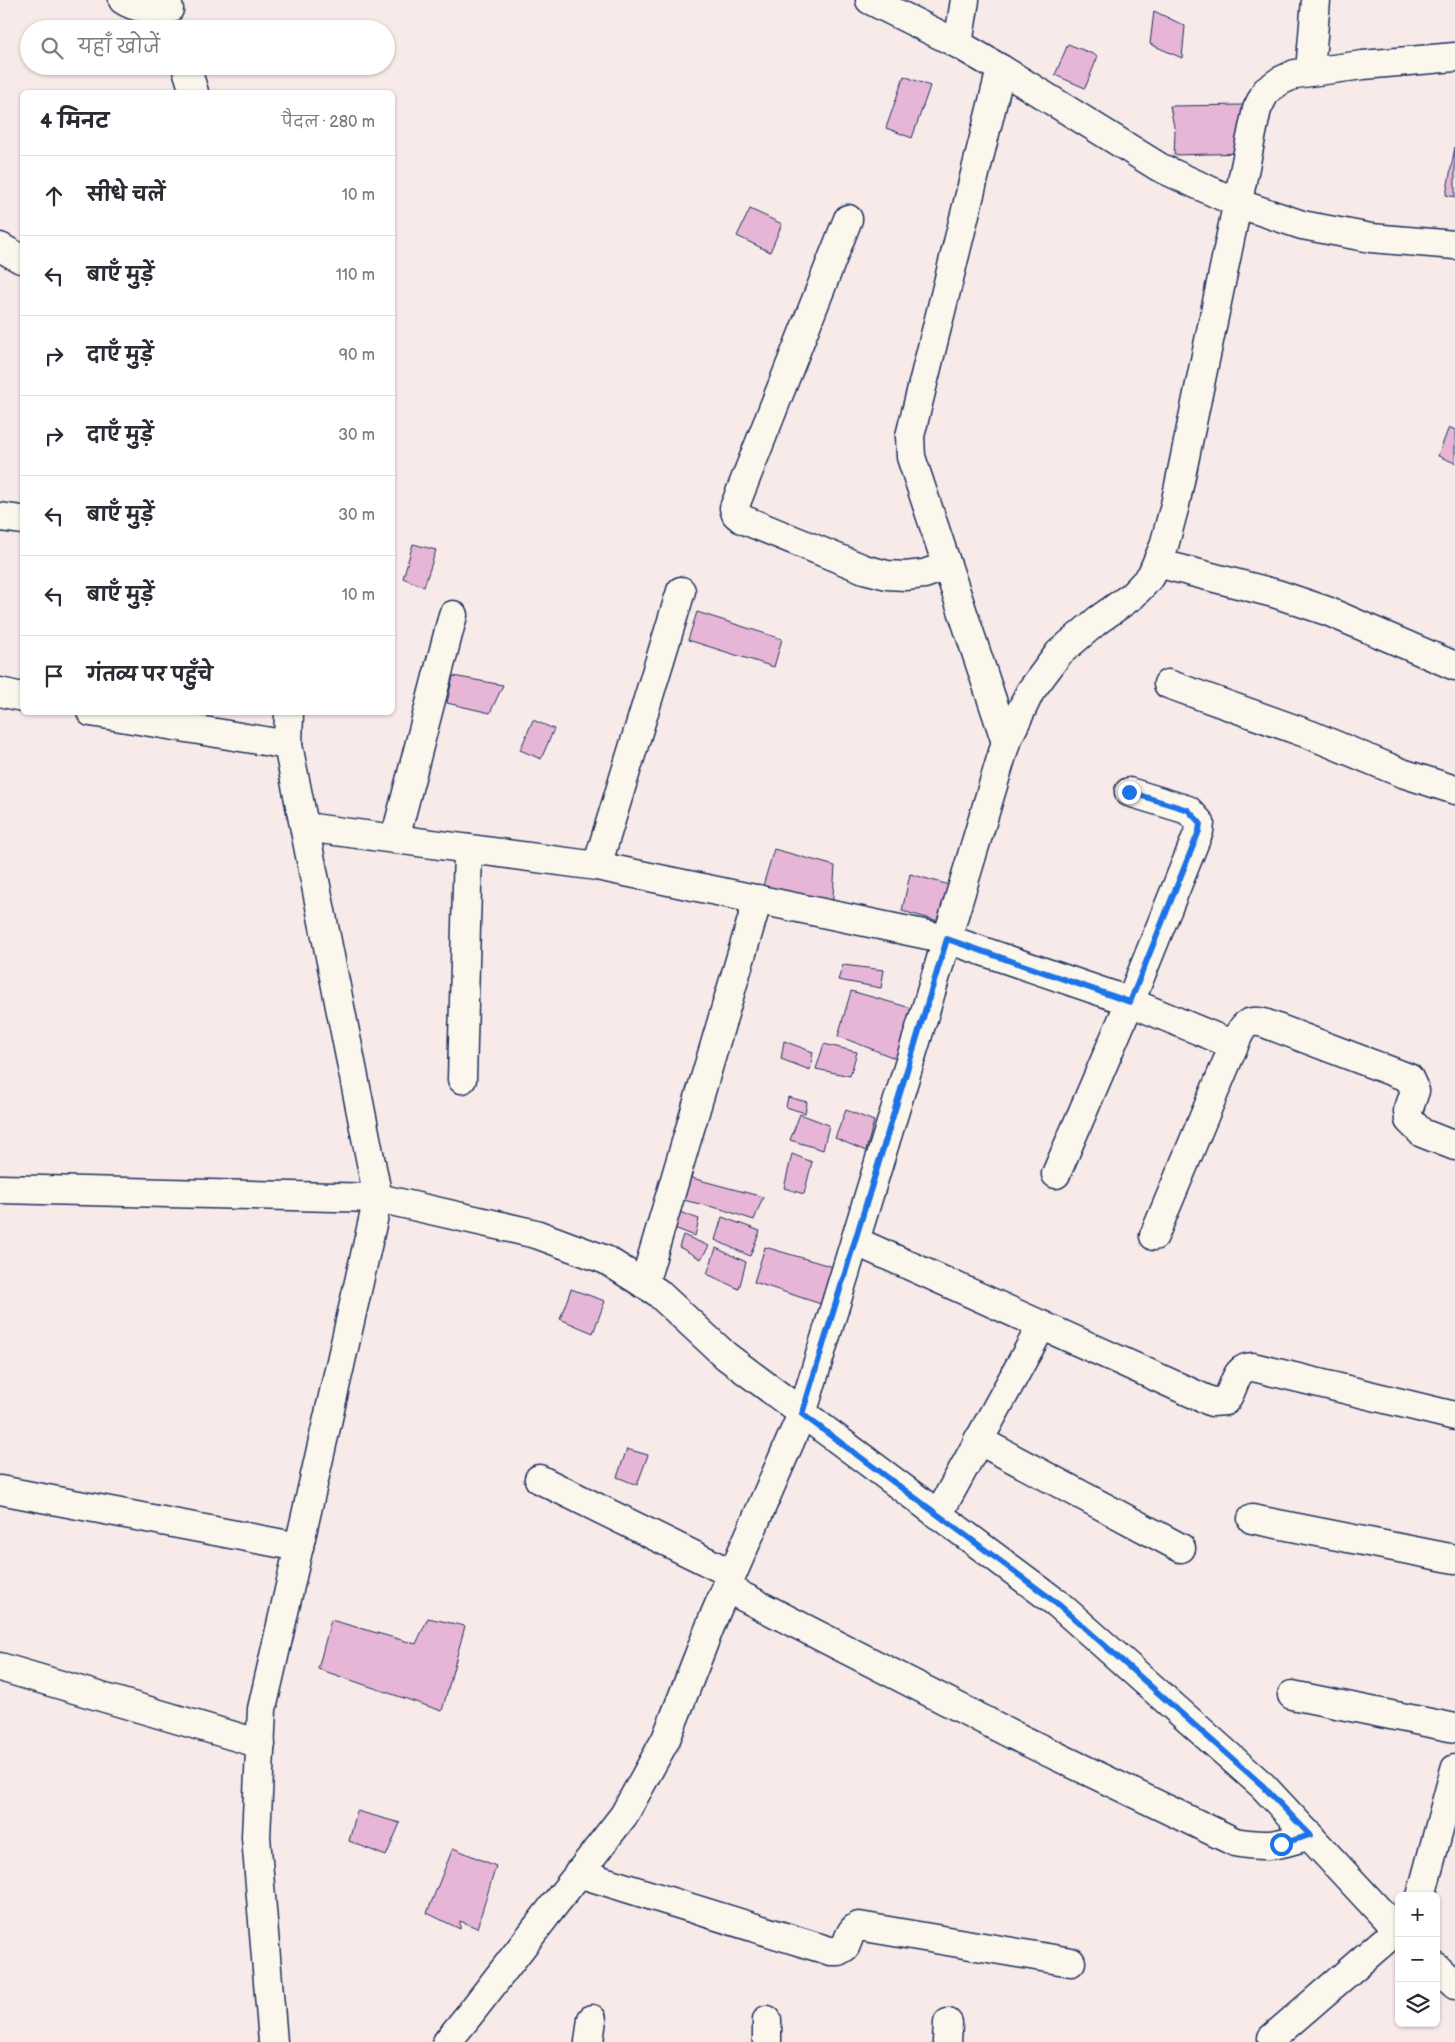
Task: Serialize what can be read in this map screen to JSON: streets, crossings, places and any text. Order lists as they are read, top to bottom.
{
  "page": {
    "search": "यहाँ खोजें",
    "heading": ["4 मिनट", "पैदल · 280 m"],
    "list": [
      ["सीधे चलें", "10 m"],
      ["बाएँ मुड़ें", "110 m"],
      ["दाएँ मुड़ें", "90 m"],
      ["दाएँ मुड़ें", "30 m"],
      ["बाएँ मुड़ें", "30 m"],
      ["बाएँ मुड़ें", "10 m"],
      "गंतव्य पर पहुँचे"
    ],
    "map_buttons": ["+", "−"]
  }
}
